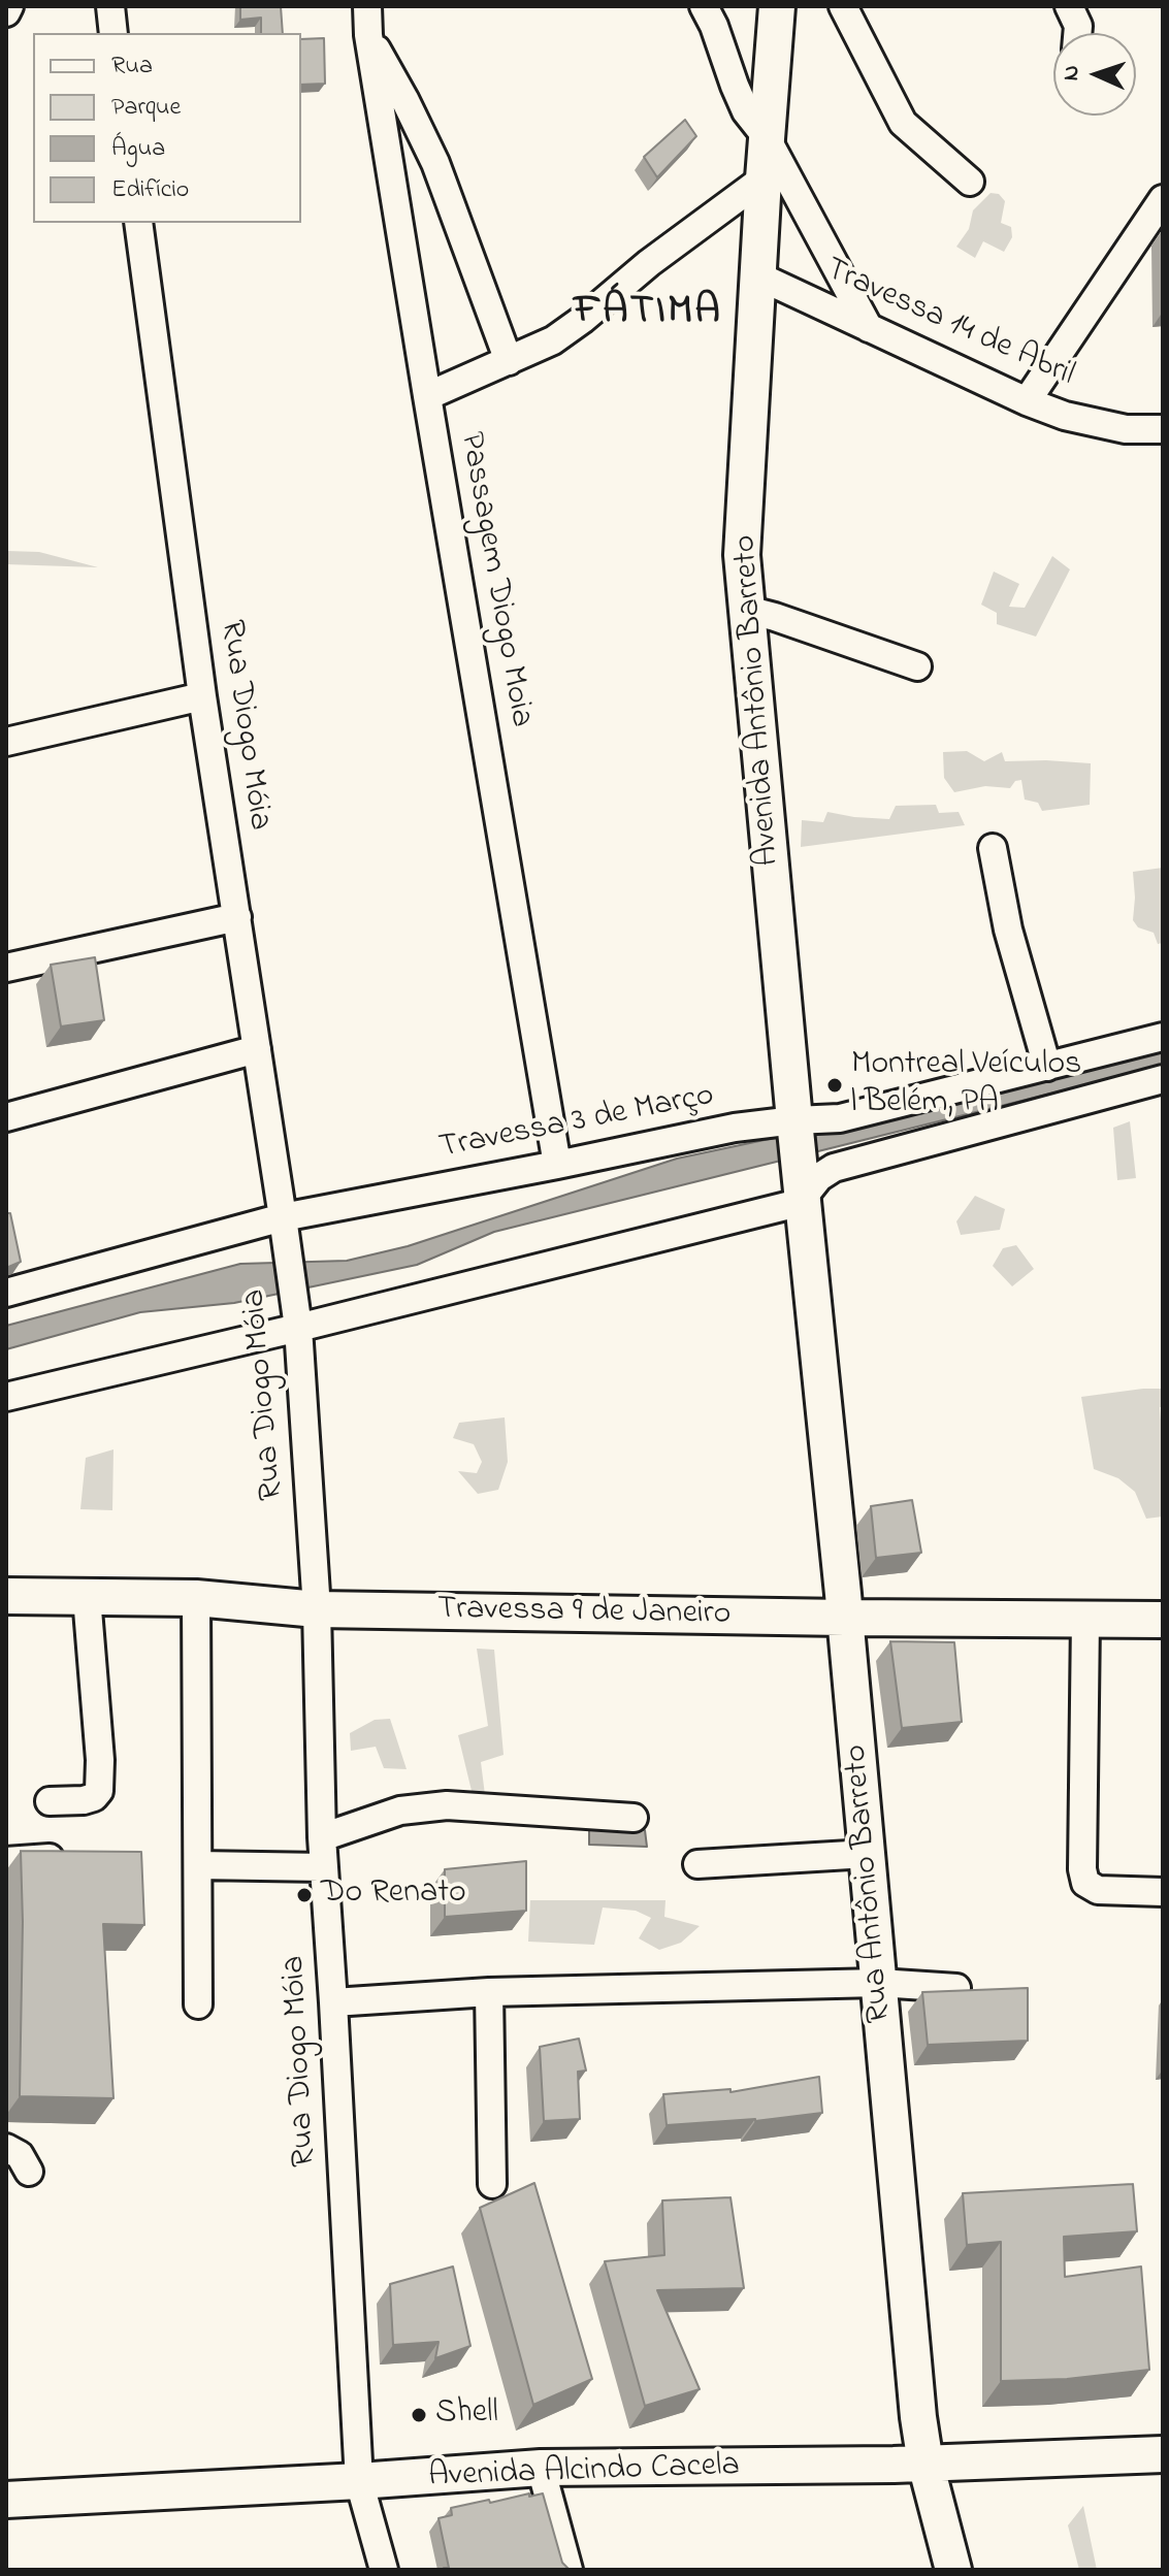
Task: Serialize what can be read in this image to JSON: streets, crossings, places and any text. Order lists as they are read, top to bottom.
{
  "streets": {
    "main road": [
      "Avenida Antônio Barreto",
      "Travessa 9 de Janeiro",
      "Rua Antônio Barreto",
      "Avenida Alcindo Cacela"
    ],
    "street": [
      "Travessa 14 de Abril",
      "Passagem Diogo Moia",
      "Rua Diogo Móia",
      "Travessa 3 de Março"
    ]
  },
  "crossings": [
    ["Travessa 14 de Abril", "Avenida Antônio Barreto"],
    ["Passagem Diogo Moia", "Travessa 3 de Março"],
    ["Avenida Antônio Barreto", "Travessa 3 de Março"],
    ["Avenida Antônio Barreto", "Rua Antônio Barreto"],
    ["Rua Diogo Móia", "Travessa 3 de Março"],
    ["Rua Diogo Móia", "Travessa 9 de Janeiro"],
    ["Rua Diogo Móia", "Avenida Alcindo Cacela"],
    ["Travessa 9 de Janeiro", "Rua Antônio Barreto"],
    ["Rua Antônio Barreto", "Avenida Alcindo Cacela"]
  ],
  "districts": ["FÁTIMA"],
  "places": ["Montreal Veículos | Belém, PA", "Do Renato", "Shell"],
  "legend": [
    "Rua",
    "Parque",
    "Água",
    "Edifício"
  ],
  "north": "left"
}
